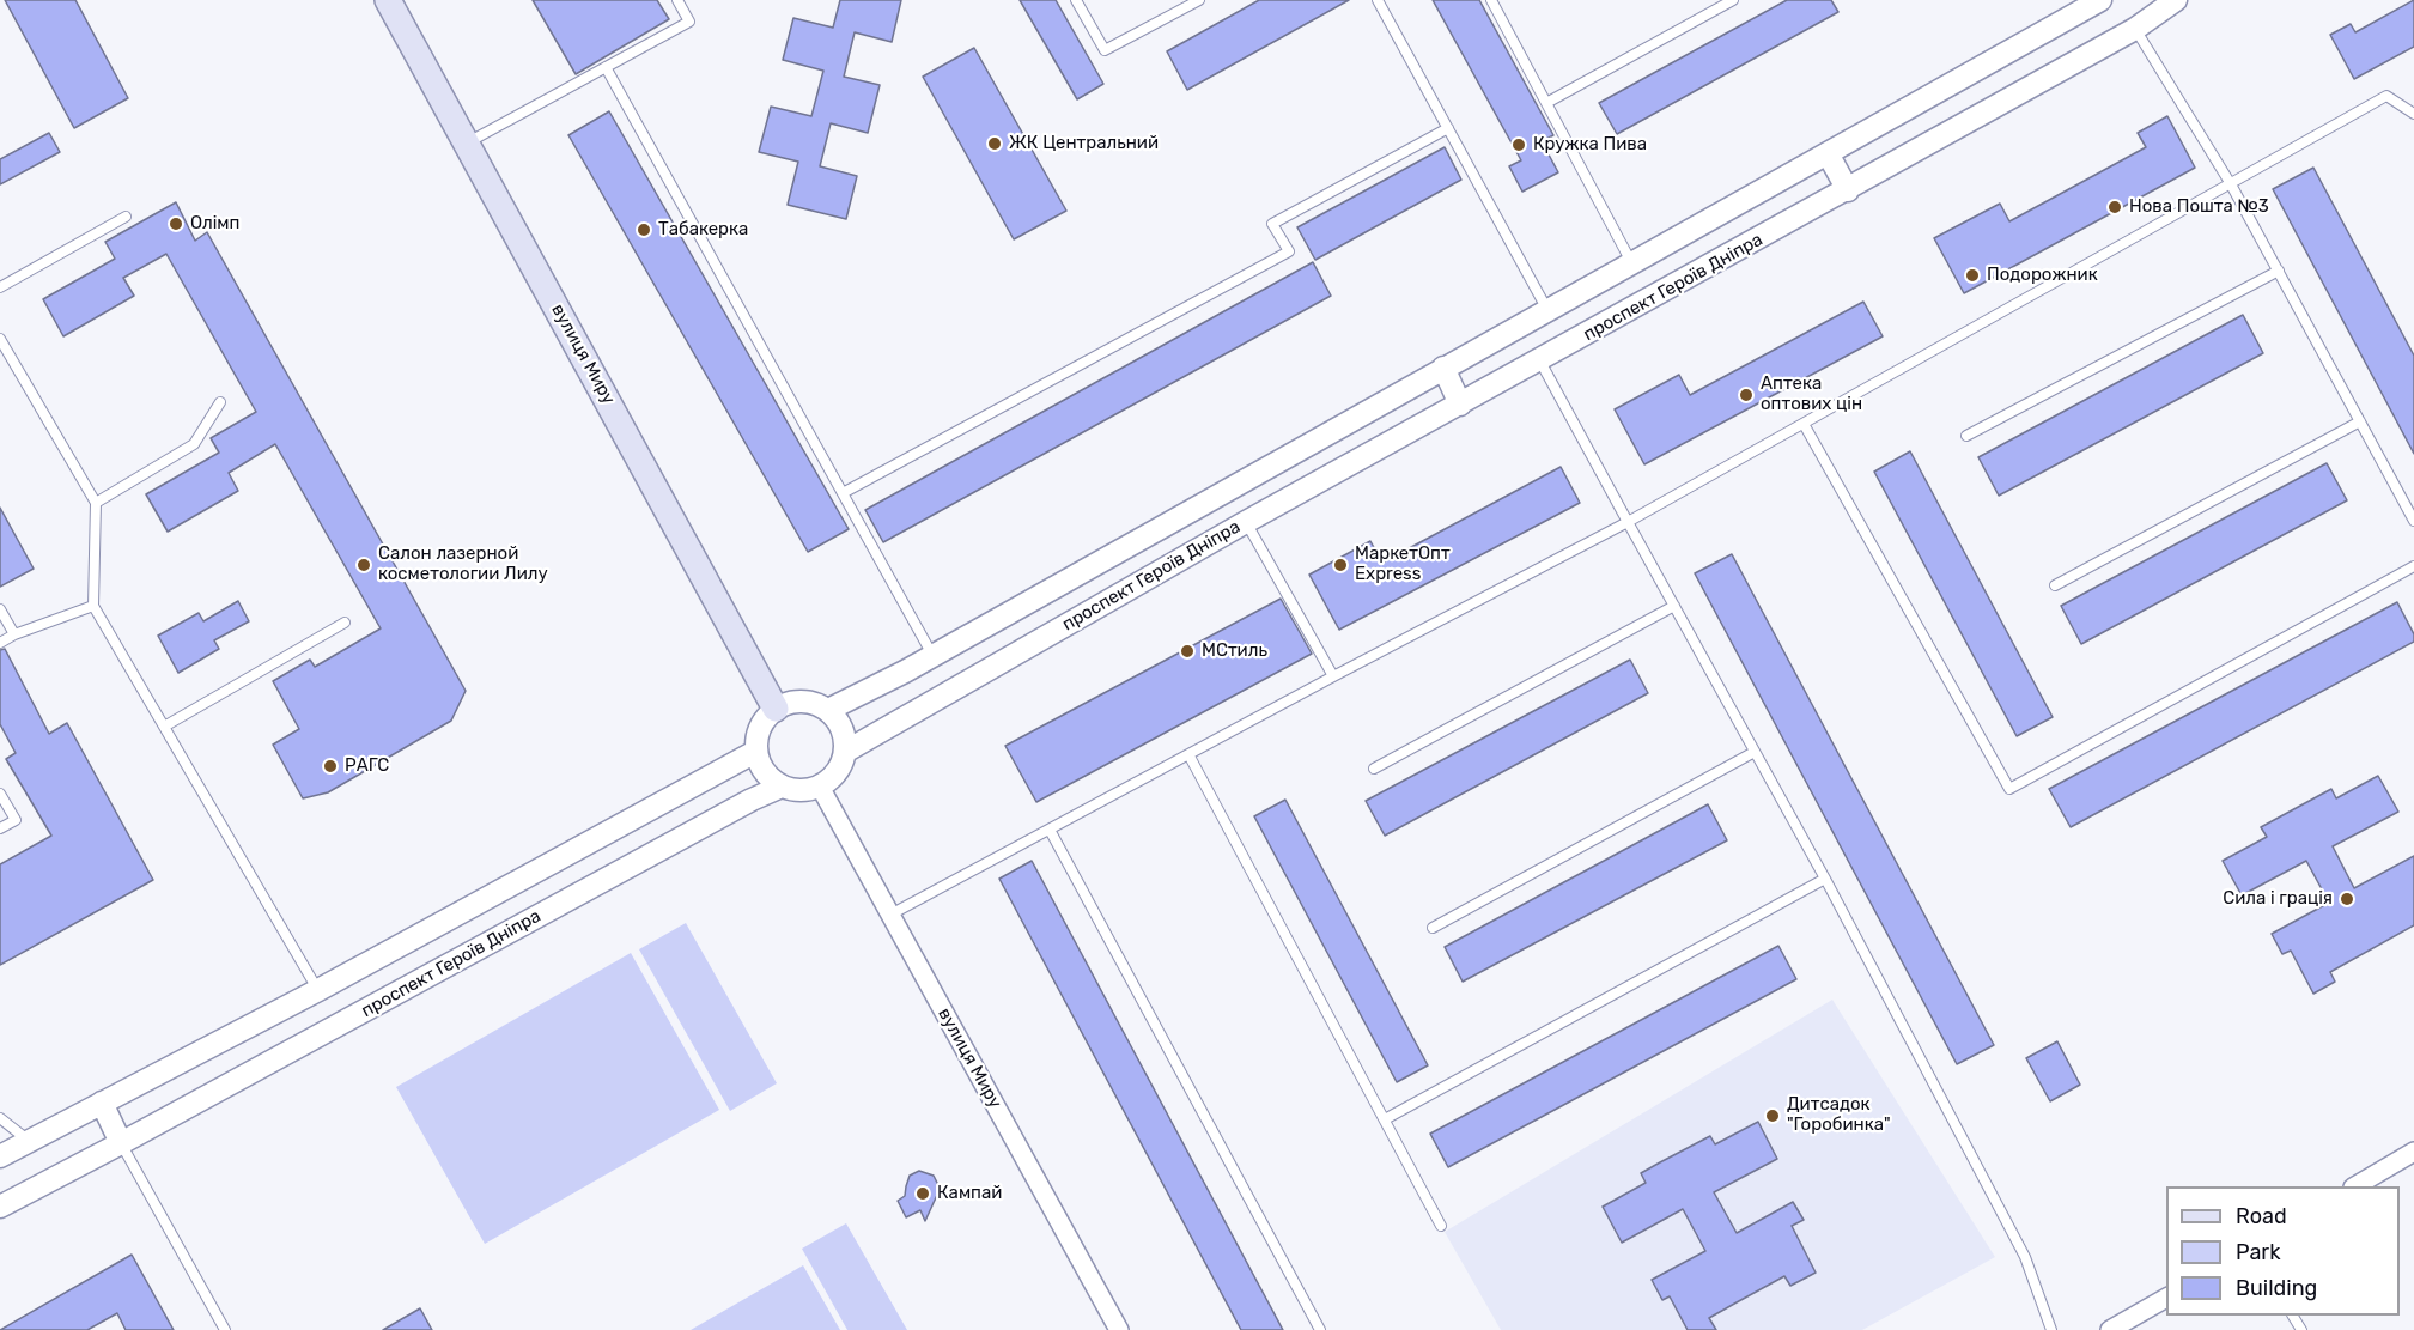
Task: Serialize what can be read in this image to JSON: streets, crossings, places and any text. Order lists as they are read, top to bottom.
{
  "streets": {
    "main road": ["вулиця Миру"],
    "street": ["проспект Героїв Дніпра"]
  },
  "crossings": [
    ["проспект Героїв Дніпра", "вулиця Миру"]
  ],
  "places": [
    "ЖК Центральний",
    "Кружка Пива",
    "Нова Пошта №3",
    "Олімп",
    "Табакерка",
    "Подорожник",
    "Аптека оптових цін",
    "Салон лазерной косметологии Лилу",
    "МаркетОпт Express",
    "МСтиль",
    "РАГС",
    "Сила і грація",
    "Дитсадок \"Горобинка\"",
    "Кампай"
  ],
  "legend": ["Road", "Park", "Building"]
}
